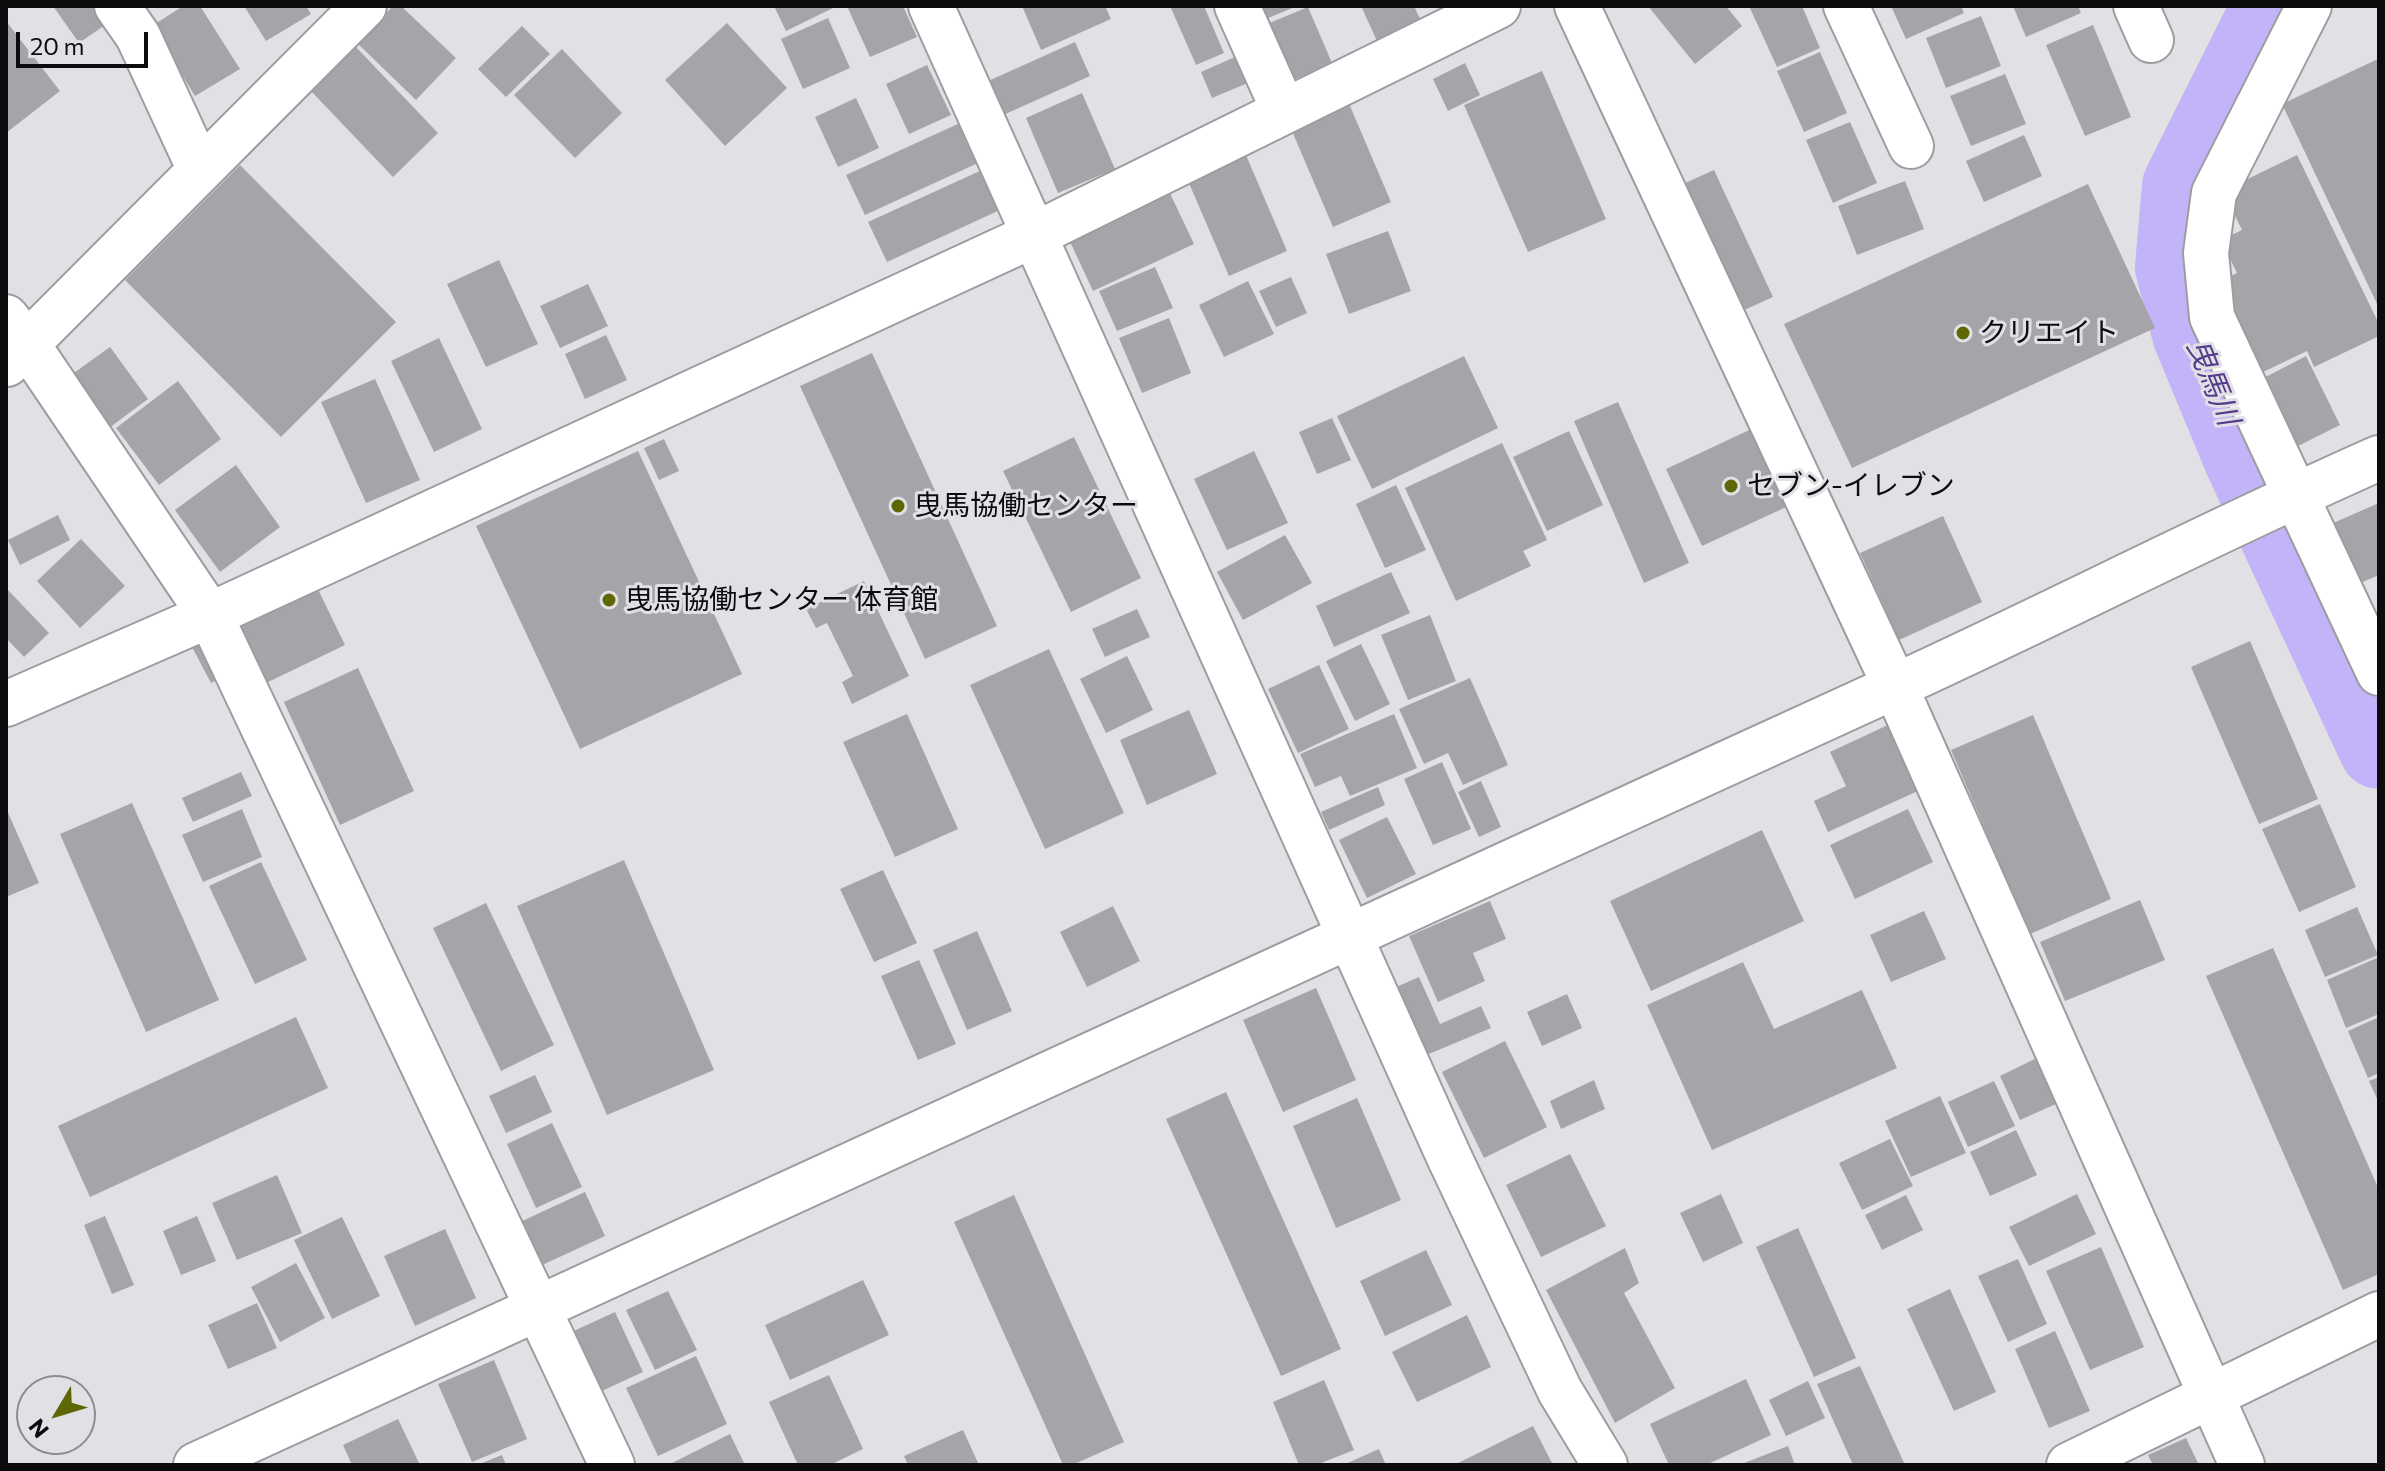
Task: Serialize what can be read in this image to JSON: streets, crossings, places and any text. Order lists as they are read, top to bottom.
{
  "water": ["曳馬川"],
  "places": [
    "クリエイト",
    "セブン-イレブン",
    "曳馬協働センター",
    "曳馬協働センター 体育館"
  ],
  "scale_bar": "20 m",
  "north": "bottom left"
}
